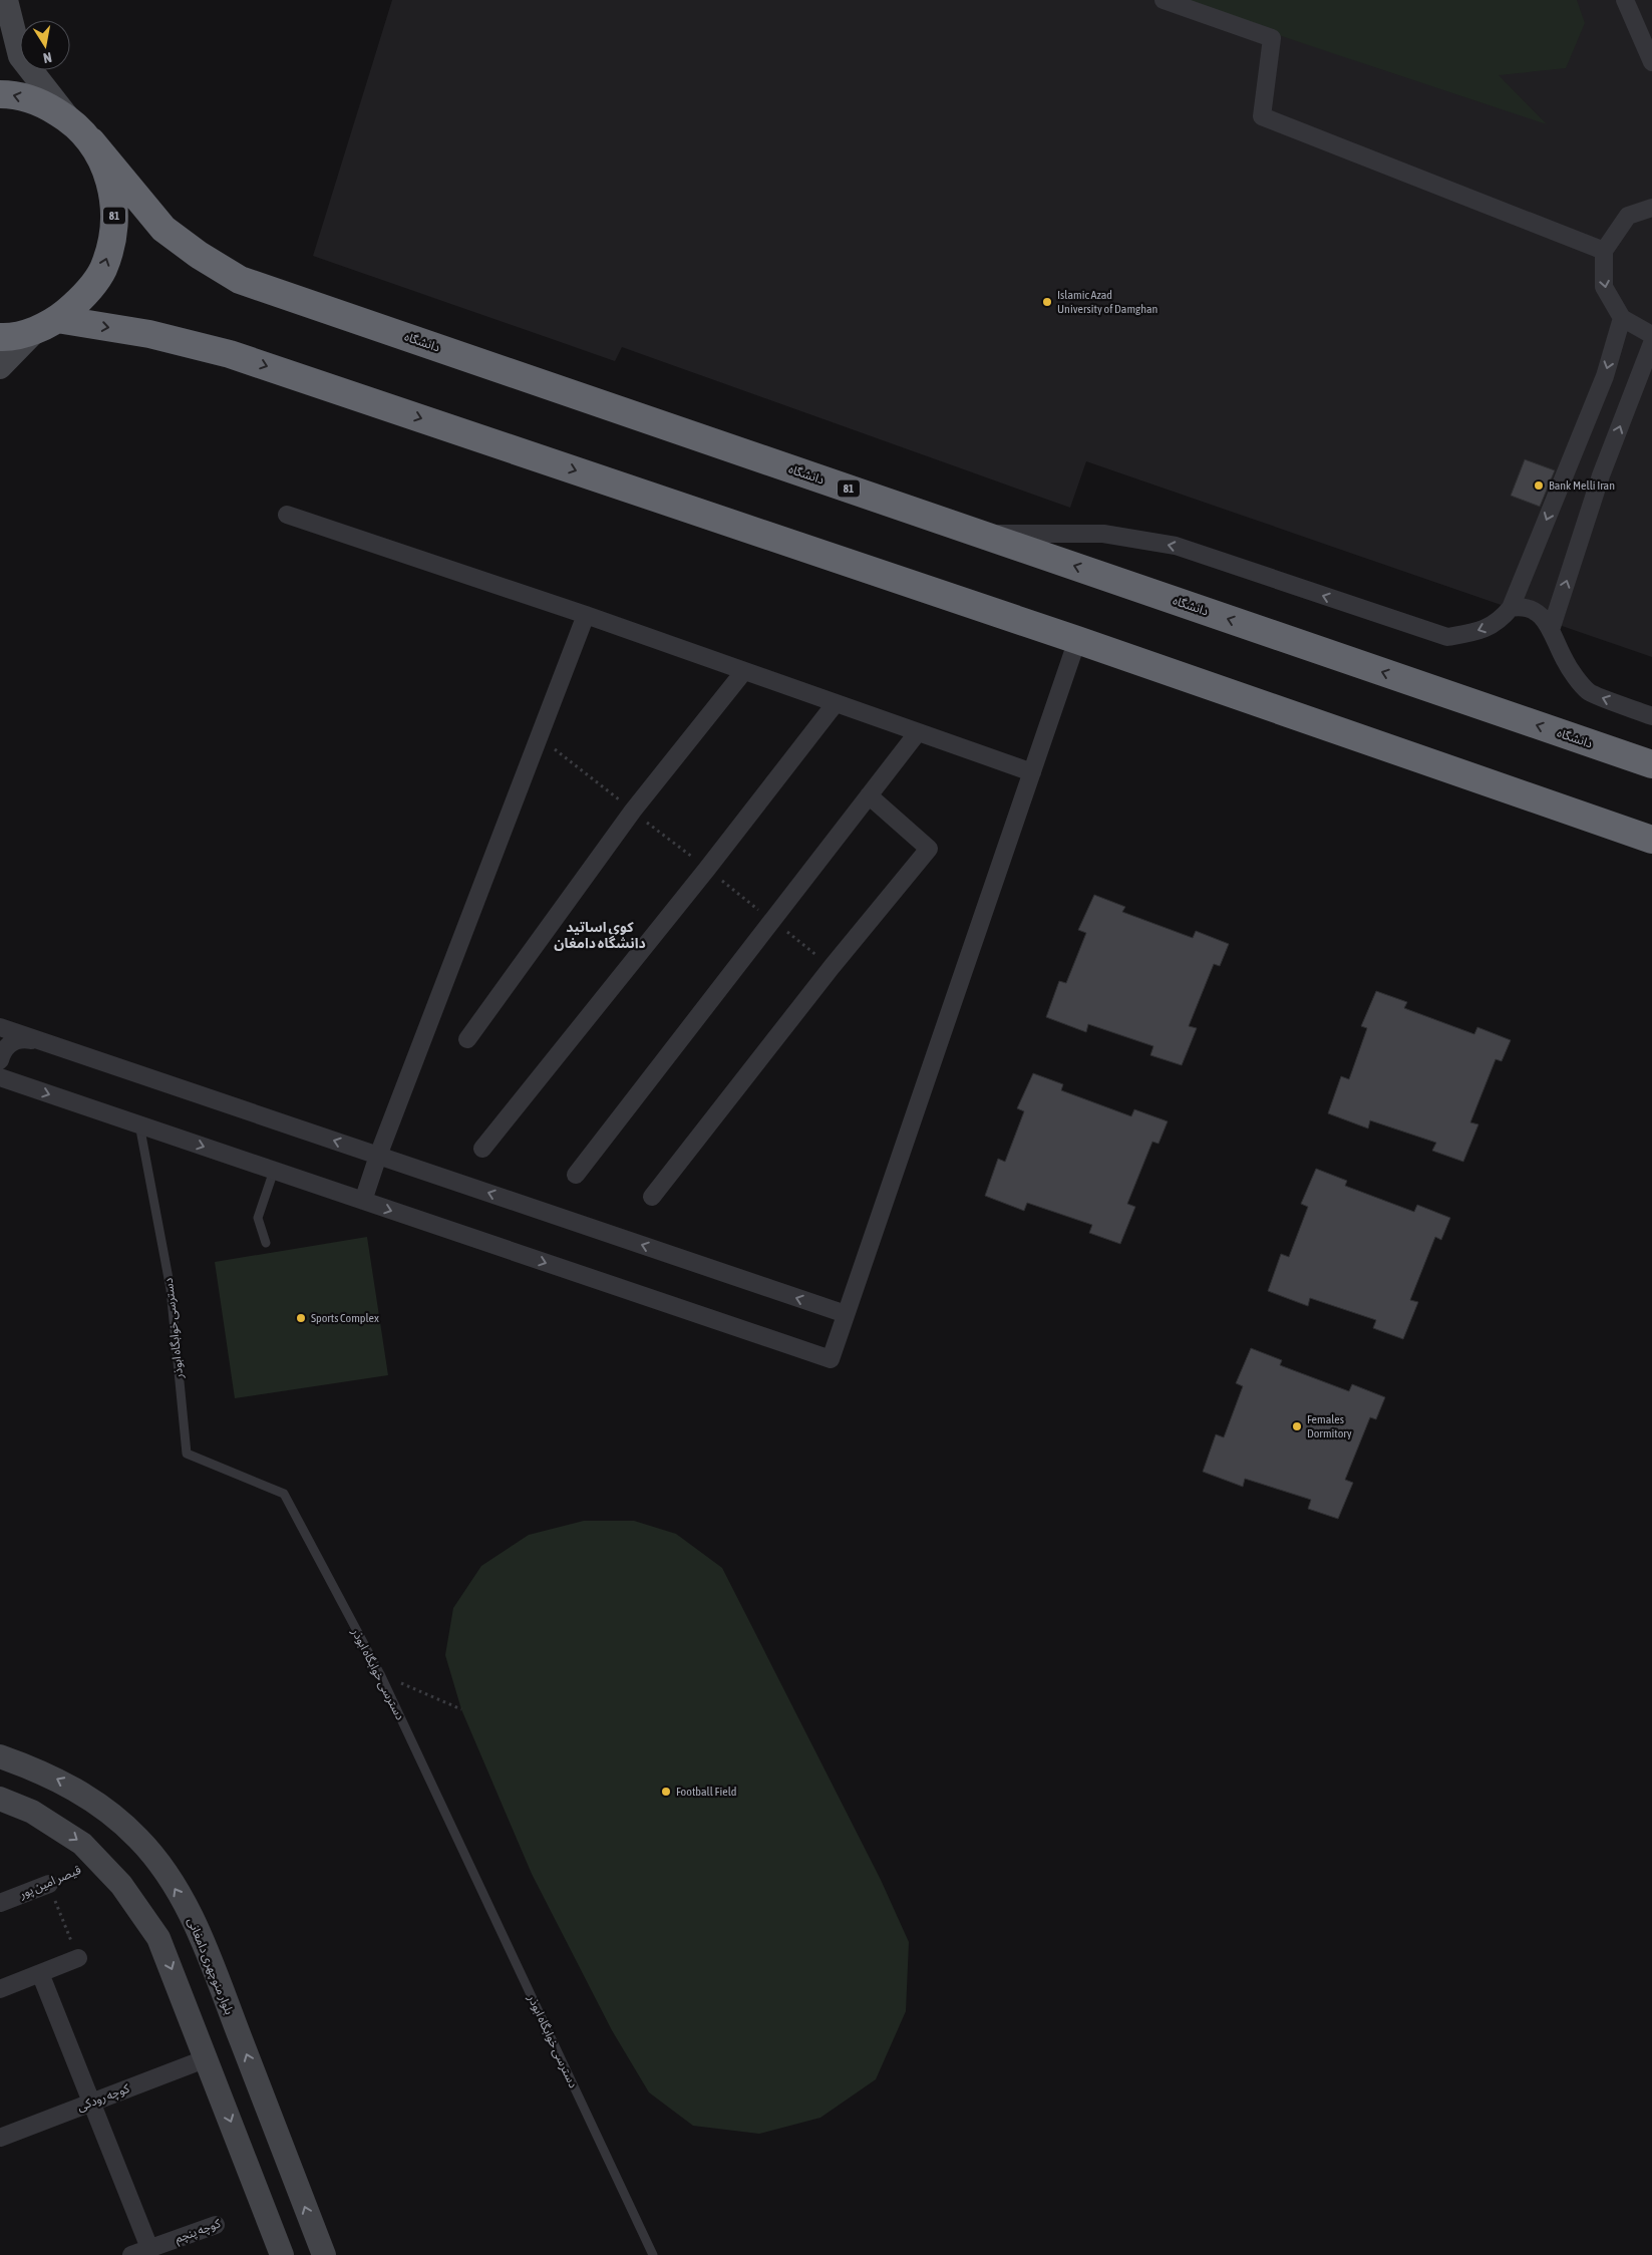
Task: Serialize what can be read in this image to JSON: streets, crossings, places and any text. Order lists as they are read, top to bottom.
{
  "streets": {
    "highway": ["81", "دانشگاه"],
    "street": [
      "قیصر امین پور",
      "بلوار منوچهری دامغانی",
      "کوچه رودکی",
      "کوچه پنچم"
    ],
    "lane": ["دسترسی خوابگاه ابوذر"]
  },
  "crossings": [
    ["81", "دانشگاه"]
  ],
  "districts": ["کوی اساتید دانشگاه دامغان"],
  "places": [
    "Islamic Azad University of Damghan",
    "Bank Melli Iran",
    "Sports Complex",
    "Females Dormitory",
    "Football Field"
  ],
  "north": "bottom"
}
